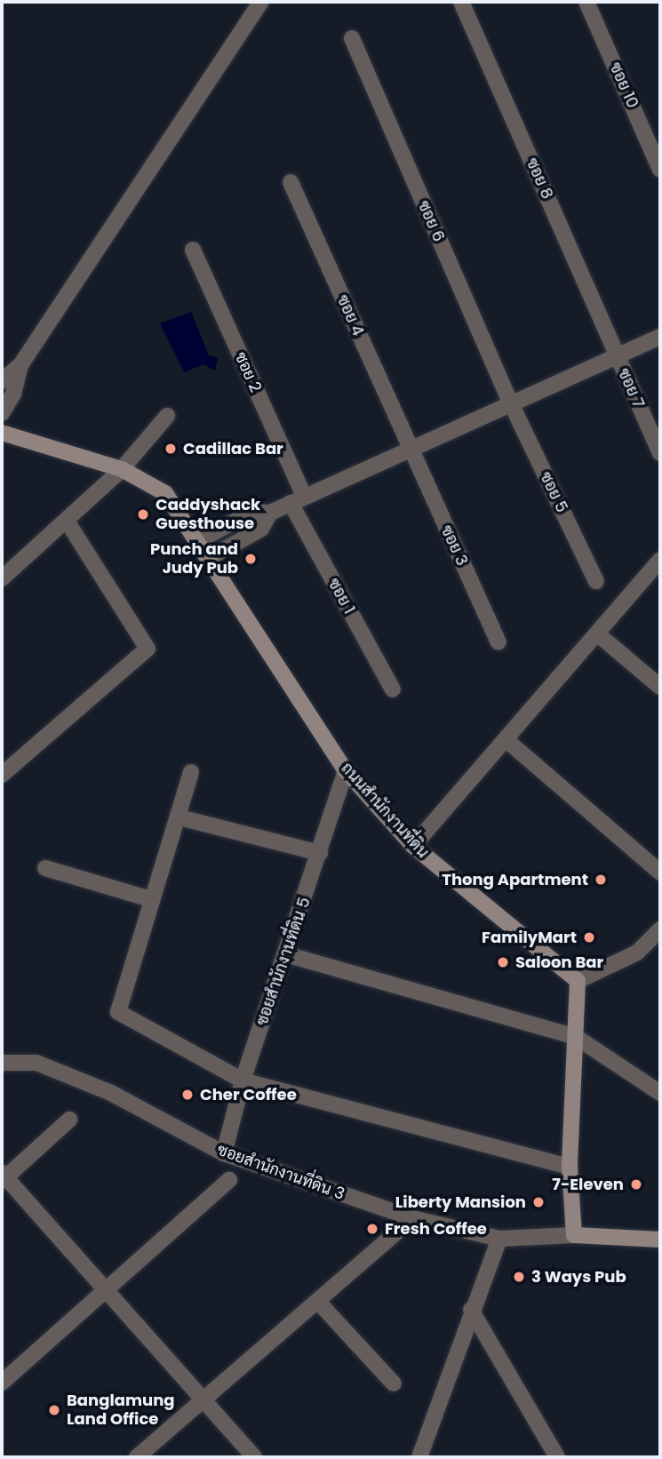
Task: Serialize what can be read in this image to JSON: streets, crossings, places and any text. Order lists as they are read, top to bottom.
{
  "streets": {
    "street": [
      "ซอย 10",
      "ซอย 8",
      "ซอย 6",
      "ซอย 4",
      "ซอย 2",
      "ซอย 7",
      "ซอย 5",
      "ซอย 3",
      "ซอย 1",
      "ถนนสำนักงานที่ดิน",
      "ซอยสำนักงานที่ดิน 5",
      "ซอยสำนักงานที่ดิน 3"
    ]
  },
  "crossings": [
    ["ซอย 8", "ซอย 7"],
    ["ซอย 6", "ซอย 5"],
    ["ซอย 4", "ซอย 3"],
    ["ซอย 2", "ซอย 1"],
    ["ถนนสำนักงานที่ดิน", "ซอยสำนักงานที่ดิน 5"],
    ["ซอยสำนักงานที่ดิน 5", "ซอยสำนักงานที่ดิน 3"]
  ],
  "places": [
    "Cadillac Bar",
    "Caddyshack Guesthouse",
    "Punch and Judy Pub",
    "Thong Apartment",
    "FamilyMart",
    "Saloon Bar",
    "Cher Coffee",
    "7-Eleven",
    "Liberty Mansion",
    "Fresh Coffee",
    "3 Ways Pub",
    "Banglamung Land Office"
  ]
}
